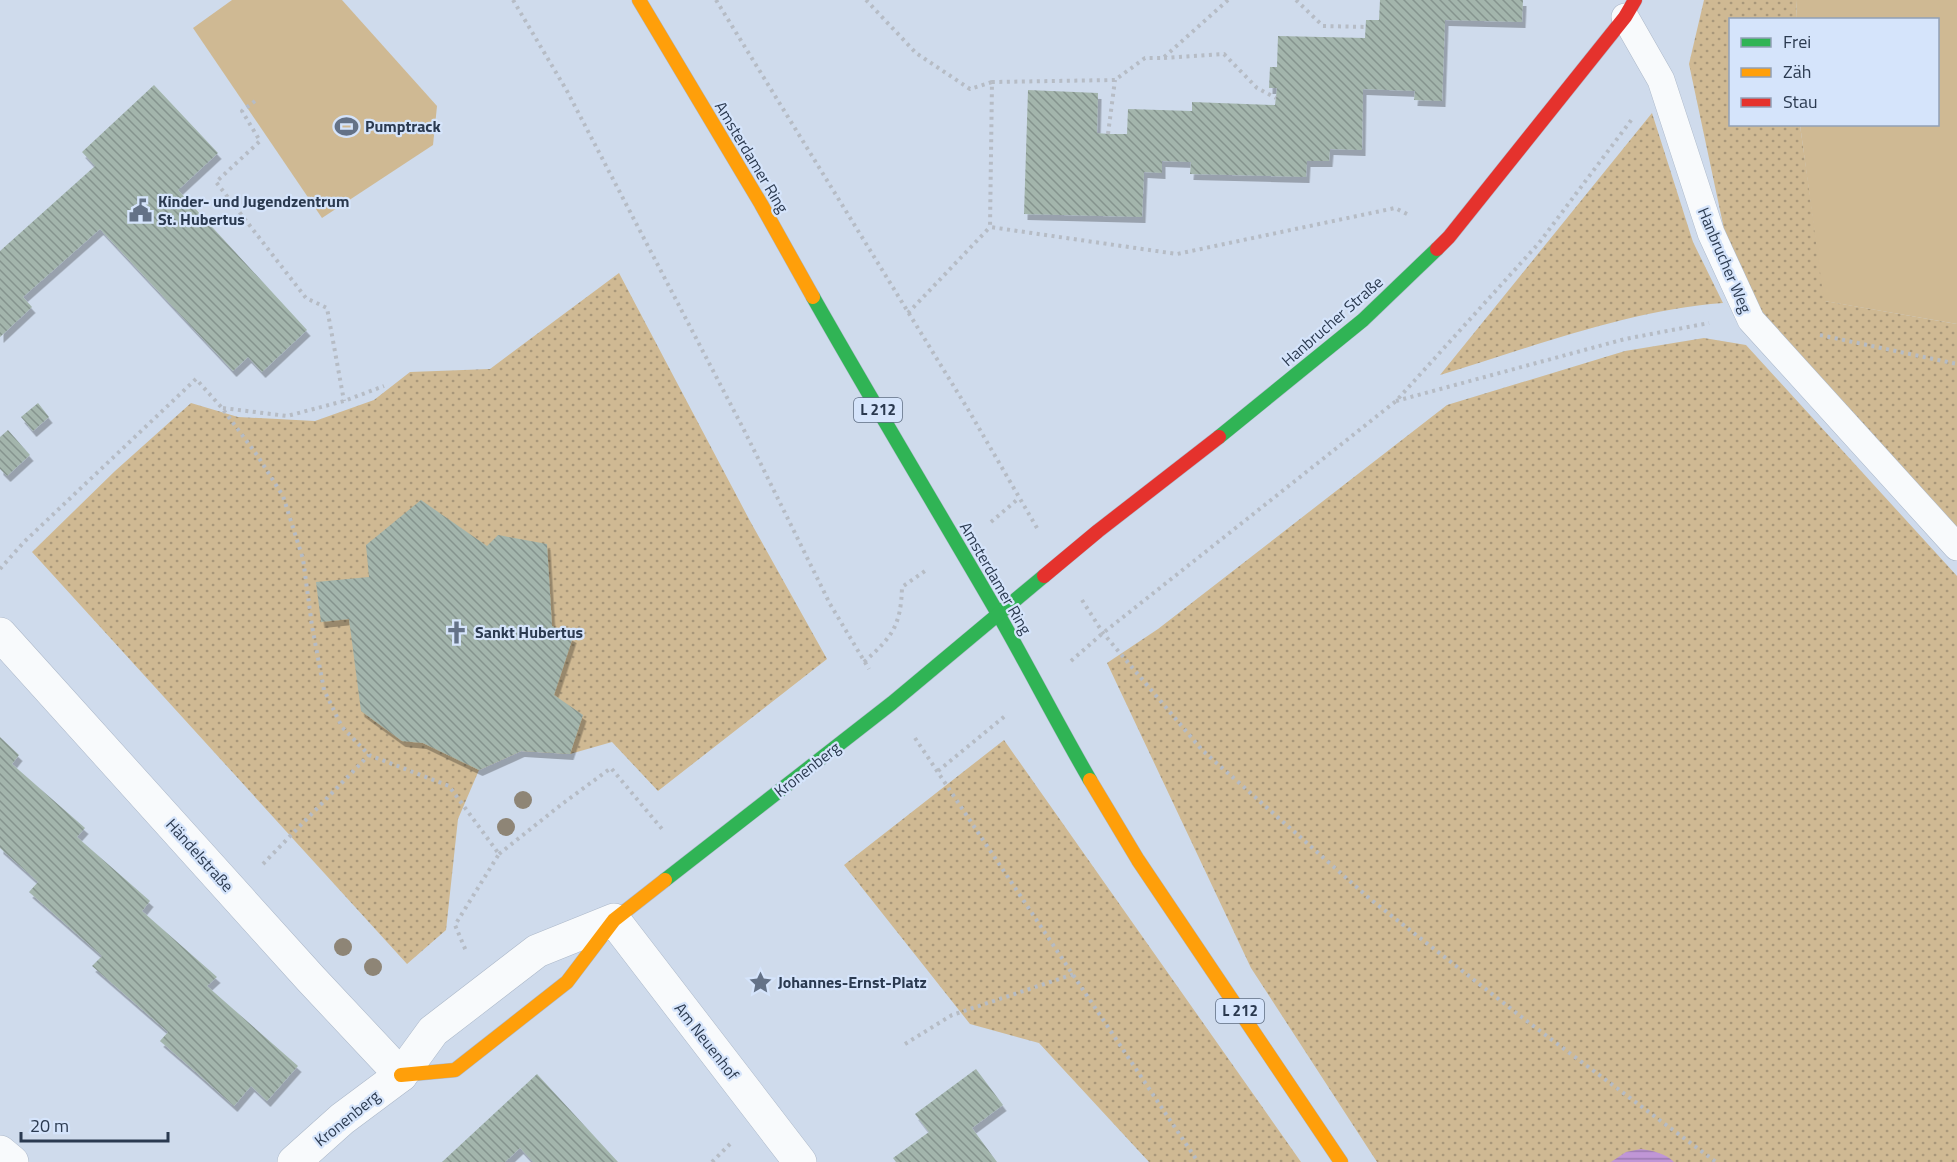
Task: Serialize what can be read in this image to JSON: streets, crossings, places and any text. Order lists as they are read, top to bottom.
{
  "streets": {
    "street": [
      "Amsterdamer Ring",
      "Hanbrucher Straße",
      "L 212",
      "Kronenberg",
      "Händelstraße",
      "Am Neuenhof"
    ],
    "lane": ["Hanbrucher Weg"]
  },
  "crossings": [
    ["Amsterdamer Ring", "Hanbrucher Straße"],
    ["Amsterdamer Ring", "Kronenberg"],
    ["Hanbrucher Weg", "Hanbrucher Straße"],
    ["Hanbrucher Straße", "Kronenberg"],
    ["Kronenberg", "Händelstraße"],
    ["Kronenberg", "Am Neuenhof"]
  ],
  "places": {
    "sports": ["Pumptrack"],
    "public building": ["Kinder- und Jugendzentrum St. Hubertus"],
    "church": ["Sankt Hubertus"],
    "place": ["Johannes-Ernst-Platz"]
  },
  "legend": ["Frei", "Zäh", "Stau"],
  "scale_bar": "20 m"
}
